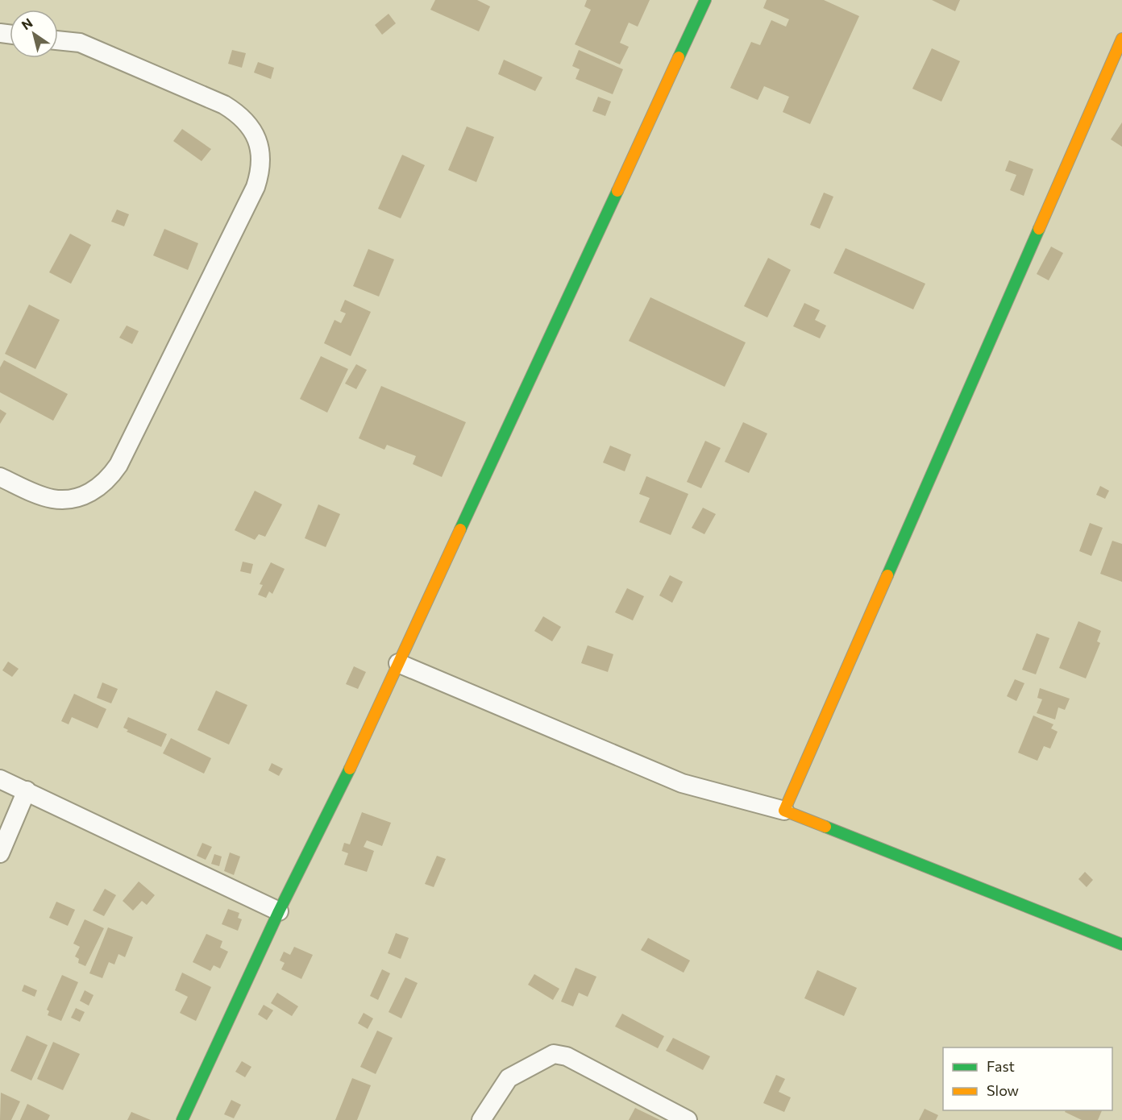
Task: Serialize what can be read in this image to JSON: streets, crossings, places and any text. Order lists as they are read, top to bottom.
{
  "legend": ["Fast", "Slow"],
  "north": "top left"
}
